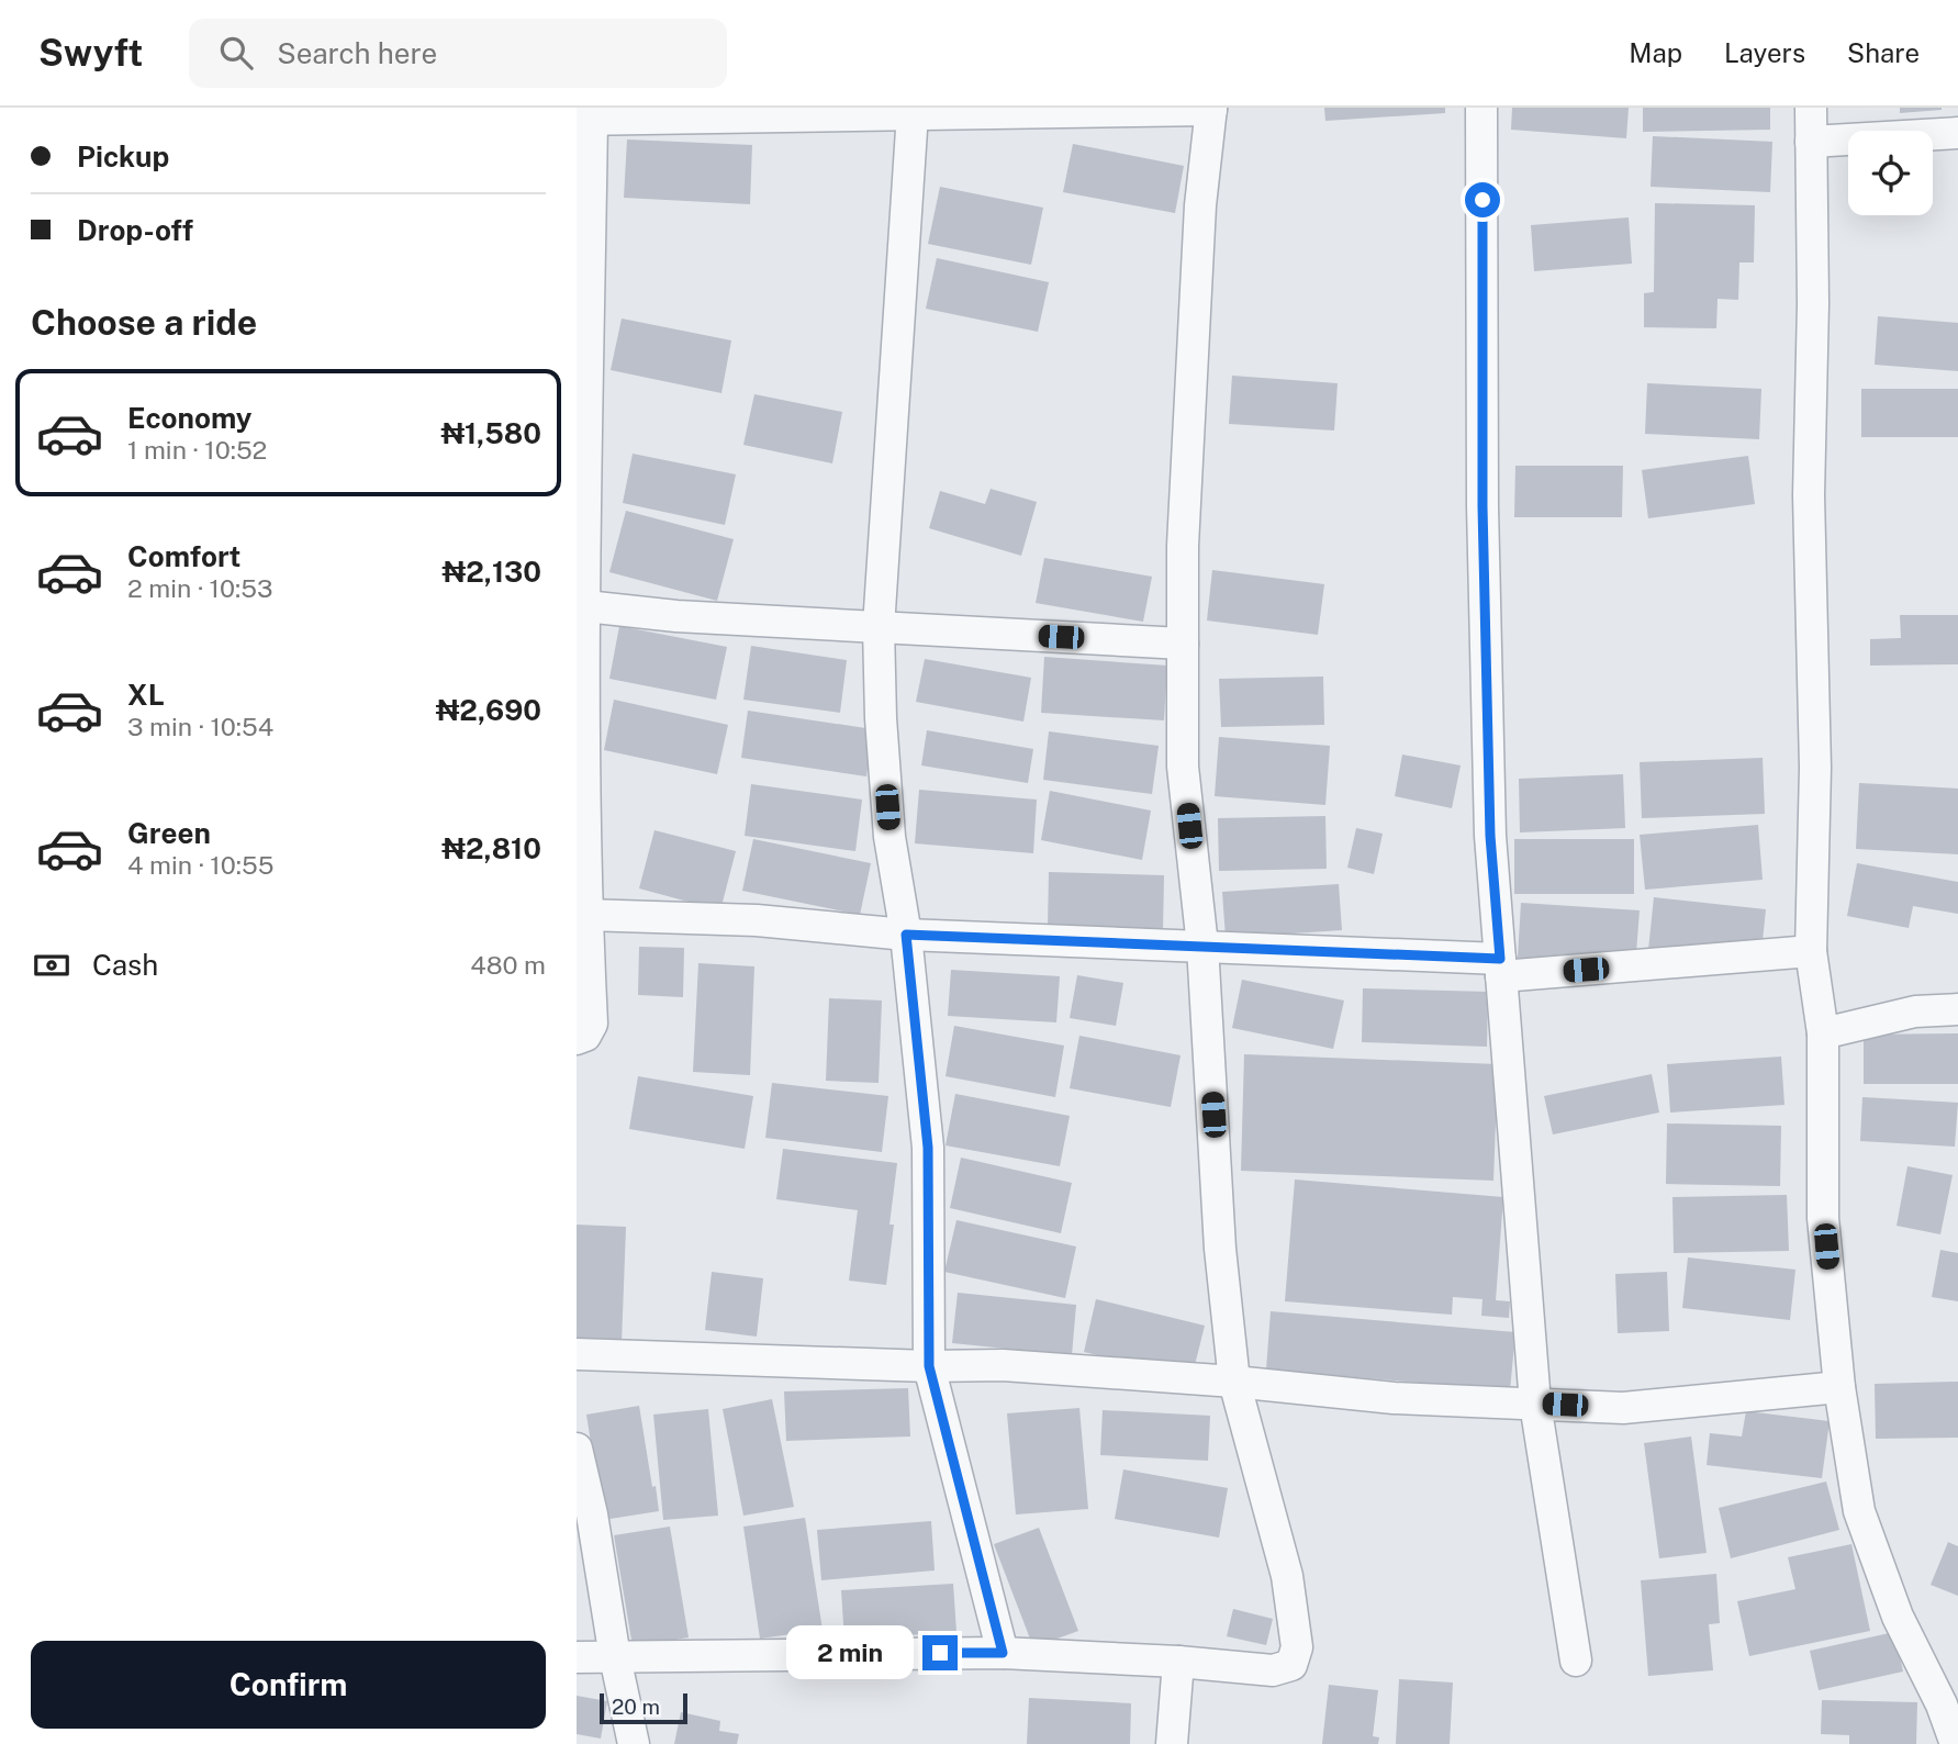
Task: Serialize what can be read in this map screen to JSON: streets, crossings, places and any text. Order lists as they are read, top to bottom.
{
  "scale_bar": "20 m",
  "page": {
    "header": "Swyft",
    "search": "Search here",
    "nav": ["Map", "Layers", "Share"],
    "banner": ["Pickup", "Drop-off"],
    "heading": "Choose a ride",
    "list": [
      {
        "name": "Economy",
        "note": "1 min · 10:52",
        "value": "₦1,580"
      },
      {
        "name": "Comfort",
        "note": "2 min · 10:53",
        "value": "₦2,130"
      },
      {
        "name": "XL",
        "note": "3 min · 10:54",
        "value": "₦2,690"
      },
      {
        "name": "Green",
        "note": "4 min · 10:55",
        "value": "₦2,810"
      }
    ],
    "pay": ["Cash", "480 m"],
    "buttons": "Confirm",
    "bubble": "2 min",
    "scale": "20 m"
  }
}
